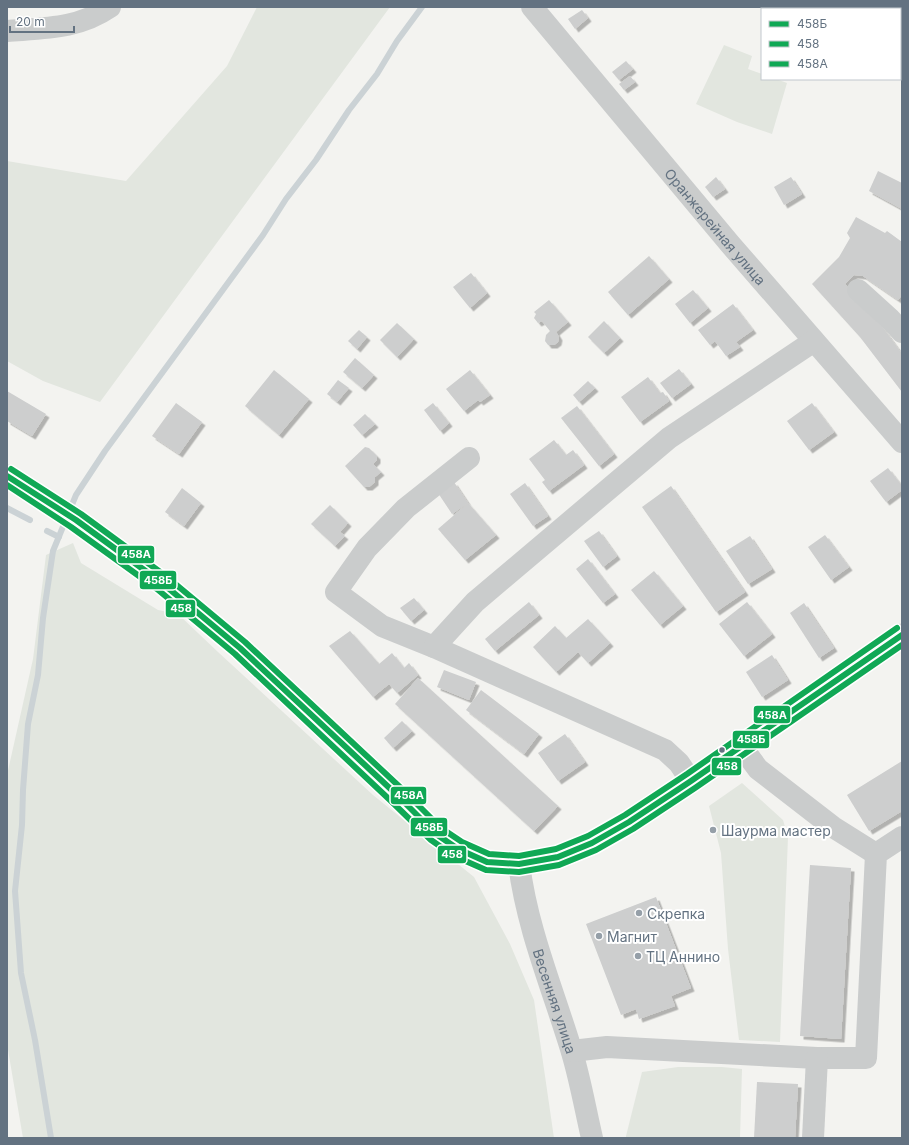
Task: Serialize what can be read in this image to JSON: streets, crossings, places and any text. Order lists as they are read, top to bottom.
{
  "streets": {
    "street": ["Оранжерейная улица", "Весенняя улица"]
  },
  "places": [
    "Шаурма мастер",
    "Скрепка",
    "Магнит",
    "ТЦ Аннино"
  ],
  "lines": ["transit line 458А", "transit line 458Б", "transit line 458"],
  "legend": ["458Б", "458", "458А"],
  "scale_bar": "20 m"
}
